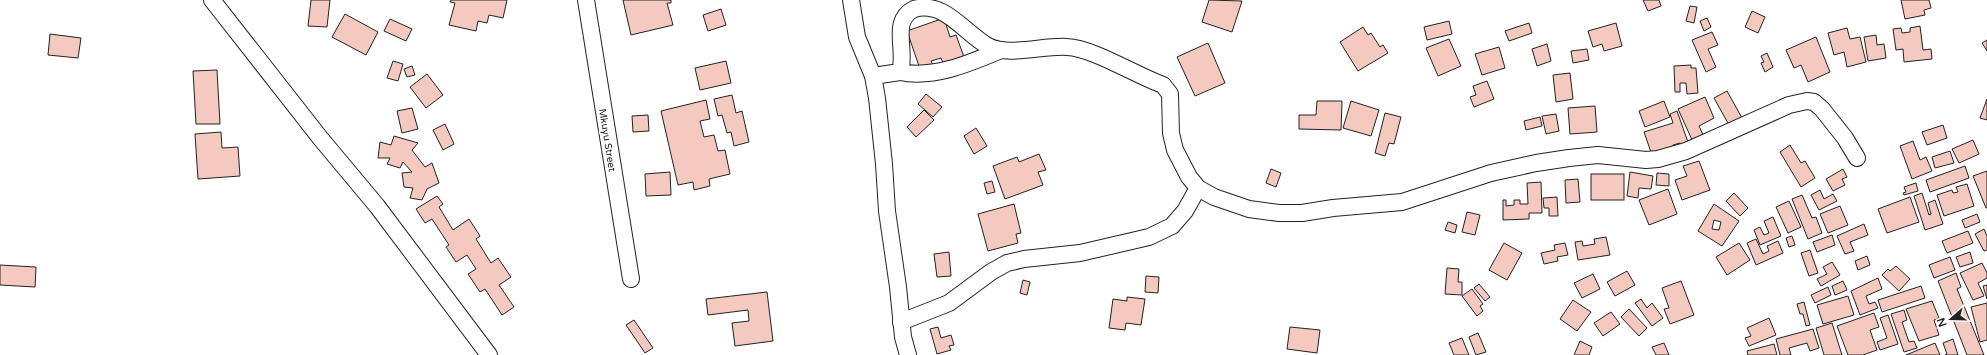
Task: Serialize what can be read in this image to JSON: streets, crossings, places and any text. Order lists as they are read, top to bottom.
{
  "streets": {
    "street": ["Mkuyu Street"]
  },
  "north": "left"
}
